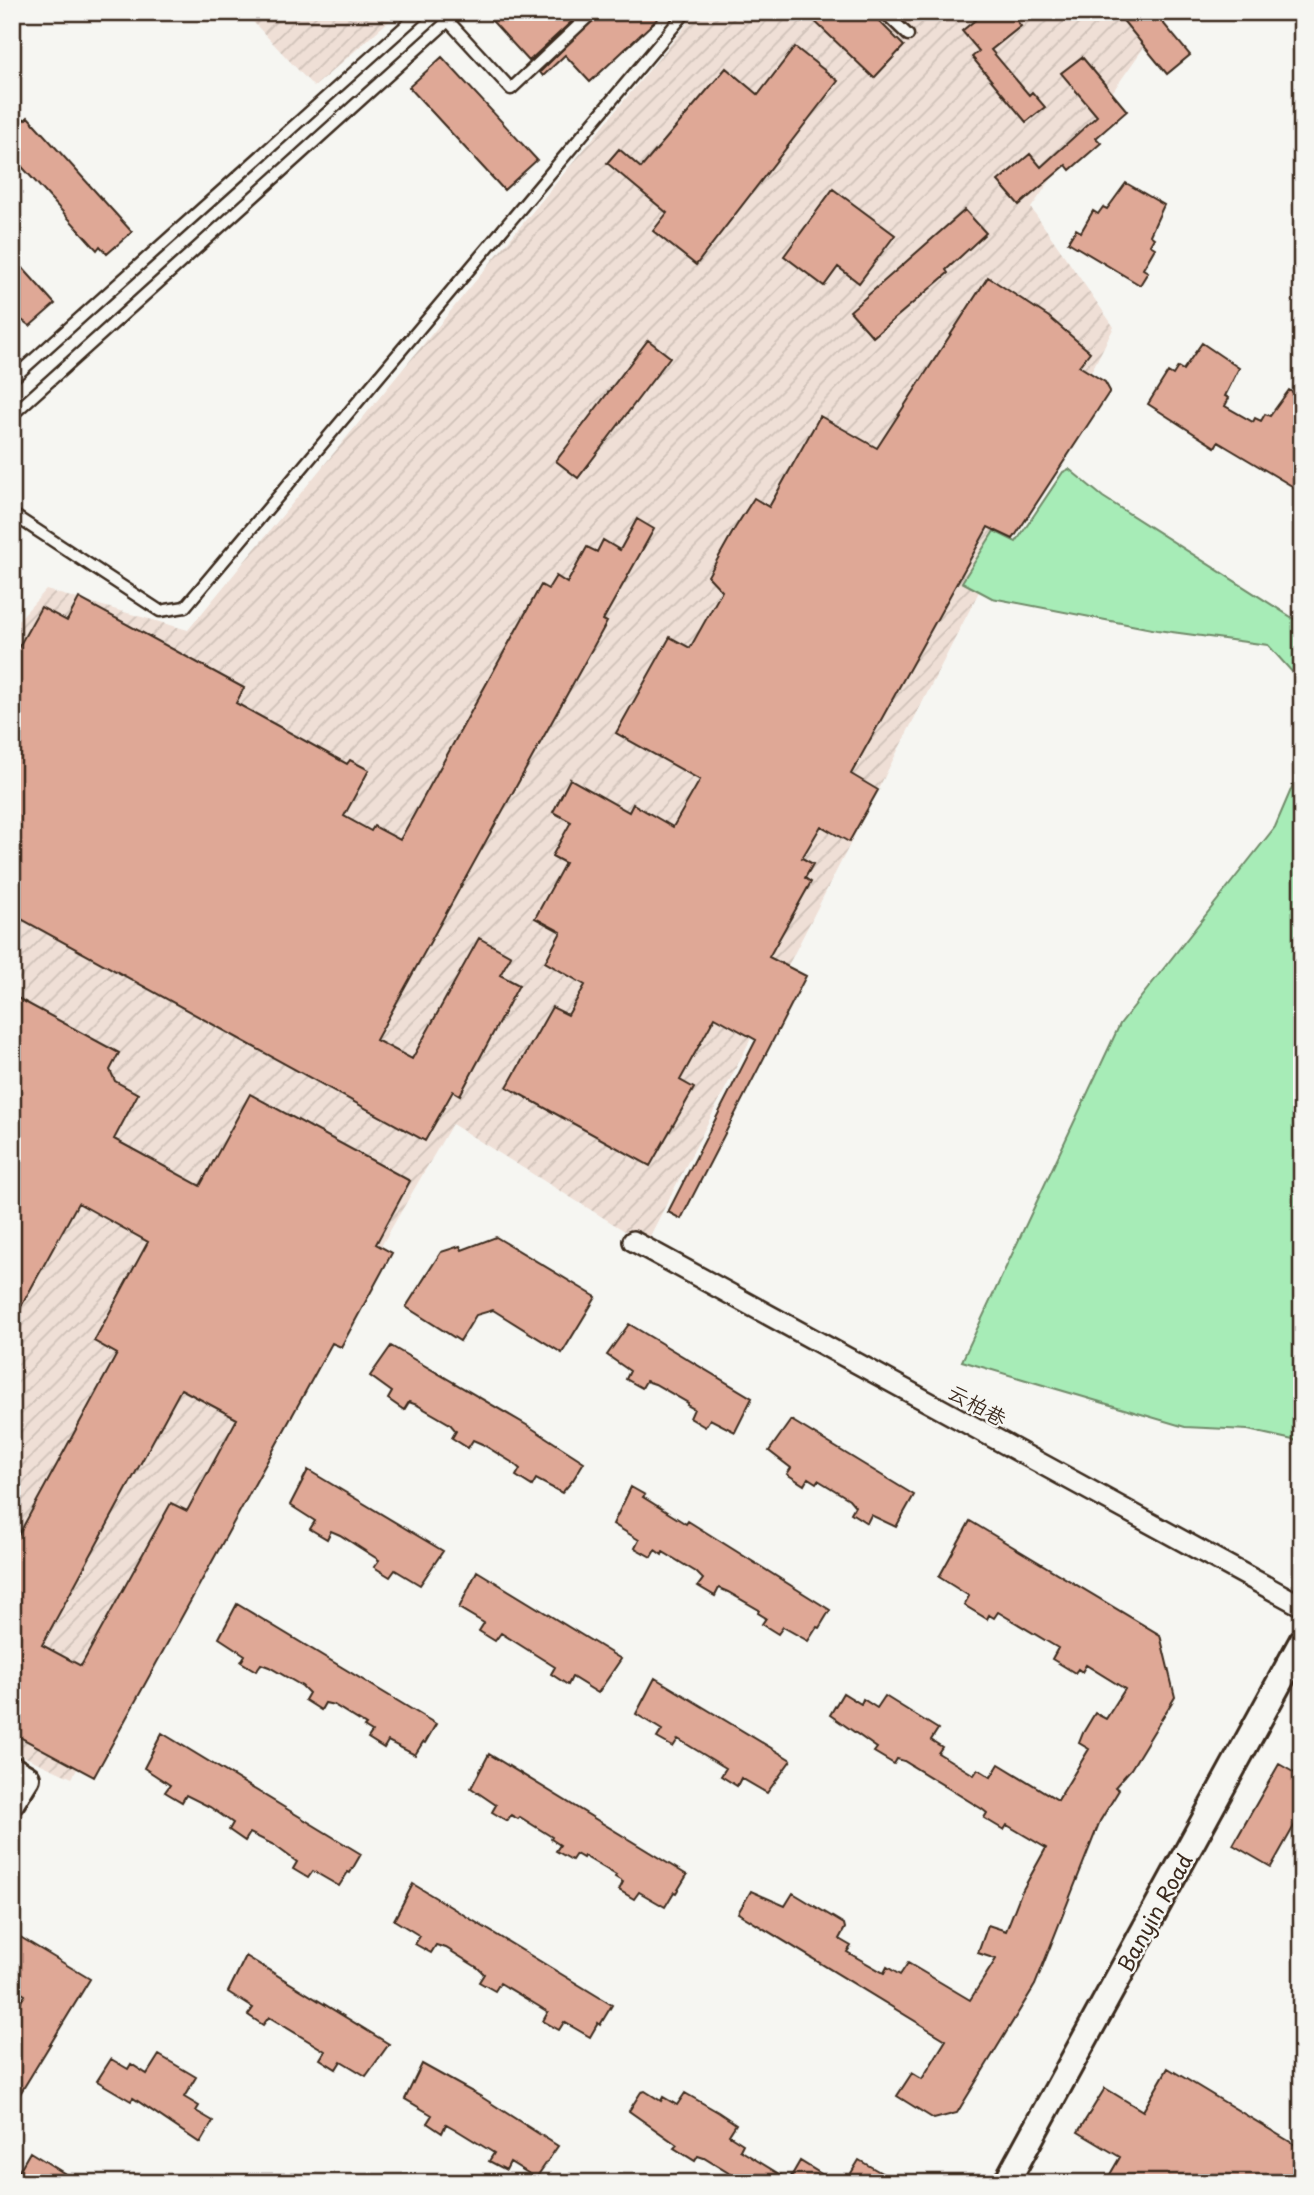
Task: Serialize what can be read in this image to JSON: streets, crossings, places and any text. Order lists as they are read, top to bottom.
{
  "streets": {
    "street": ["云柏巷", "Banyin Road"]
  }
}
